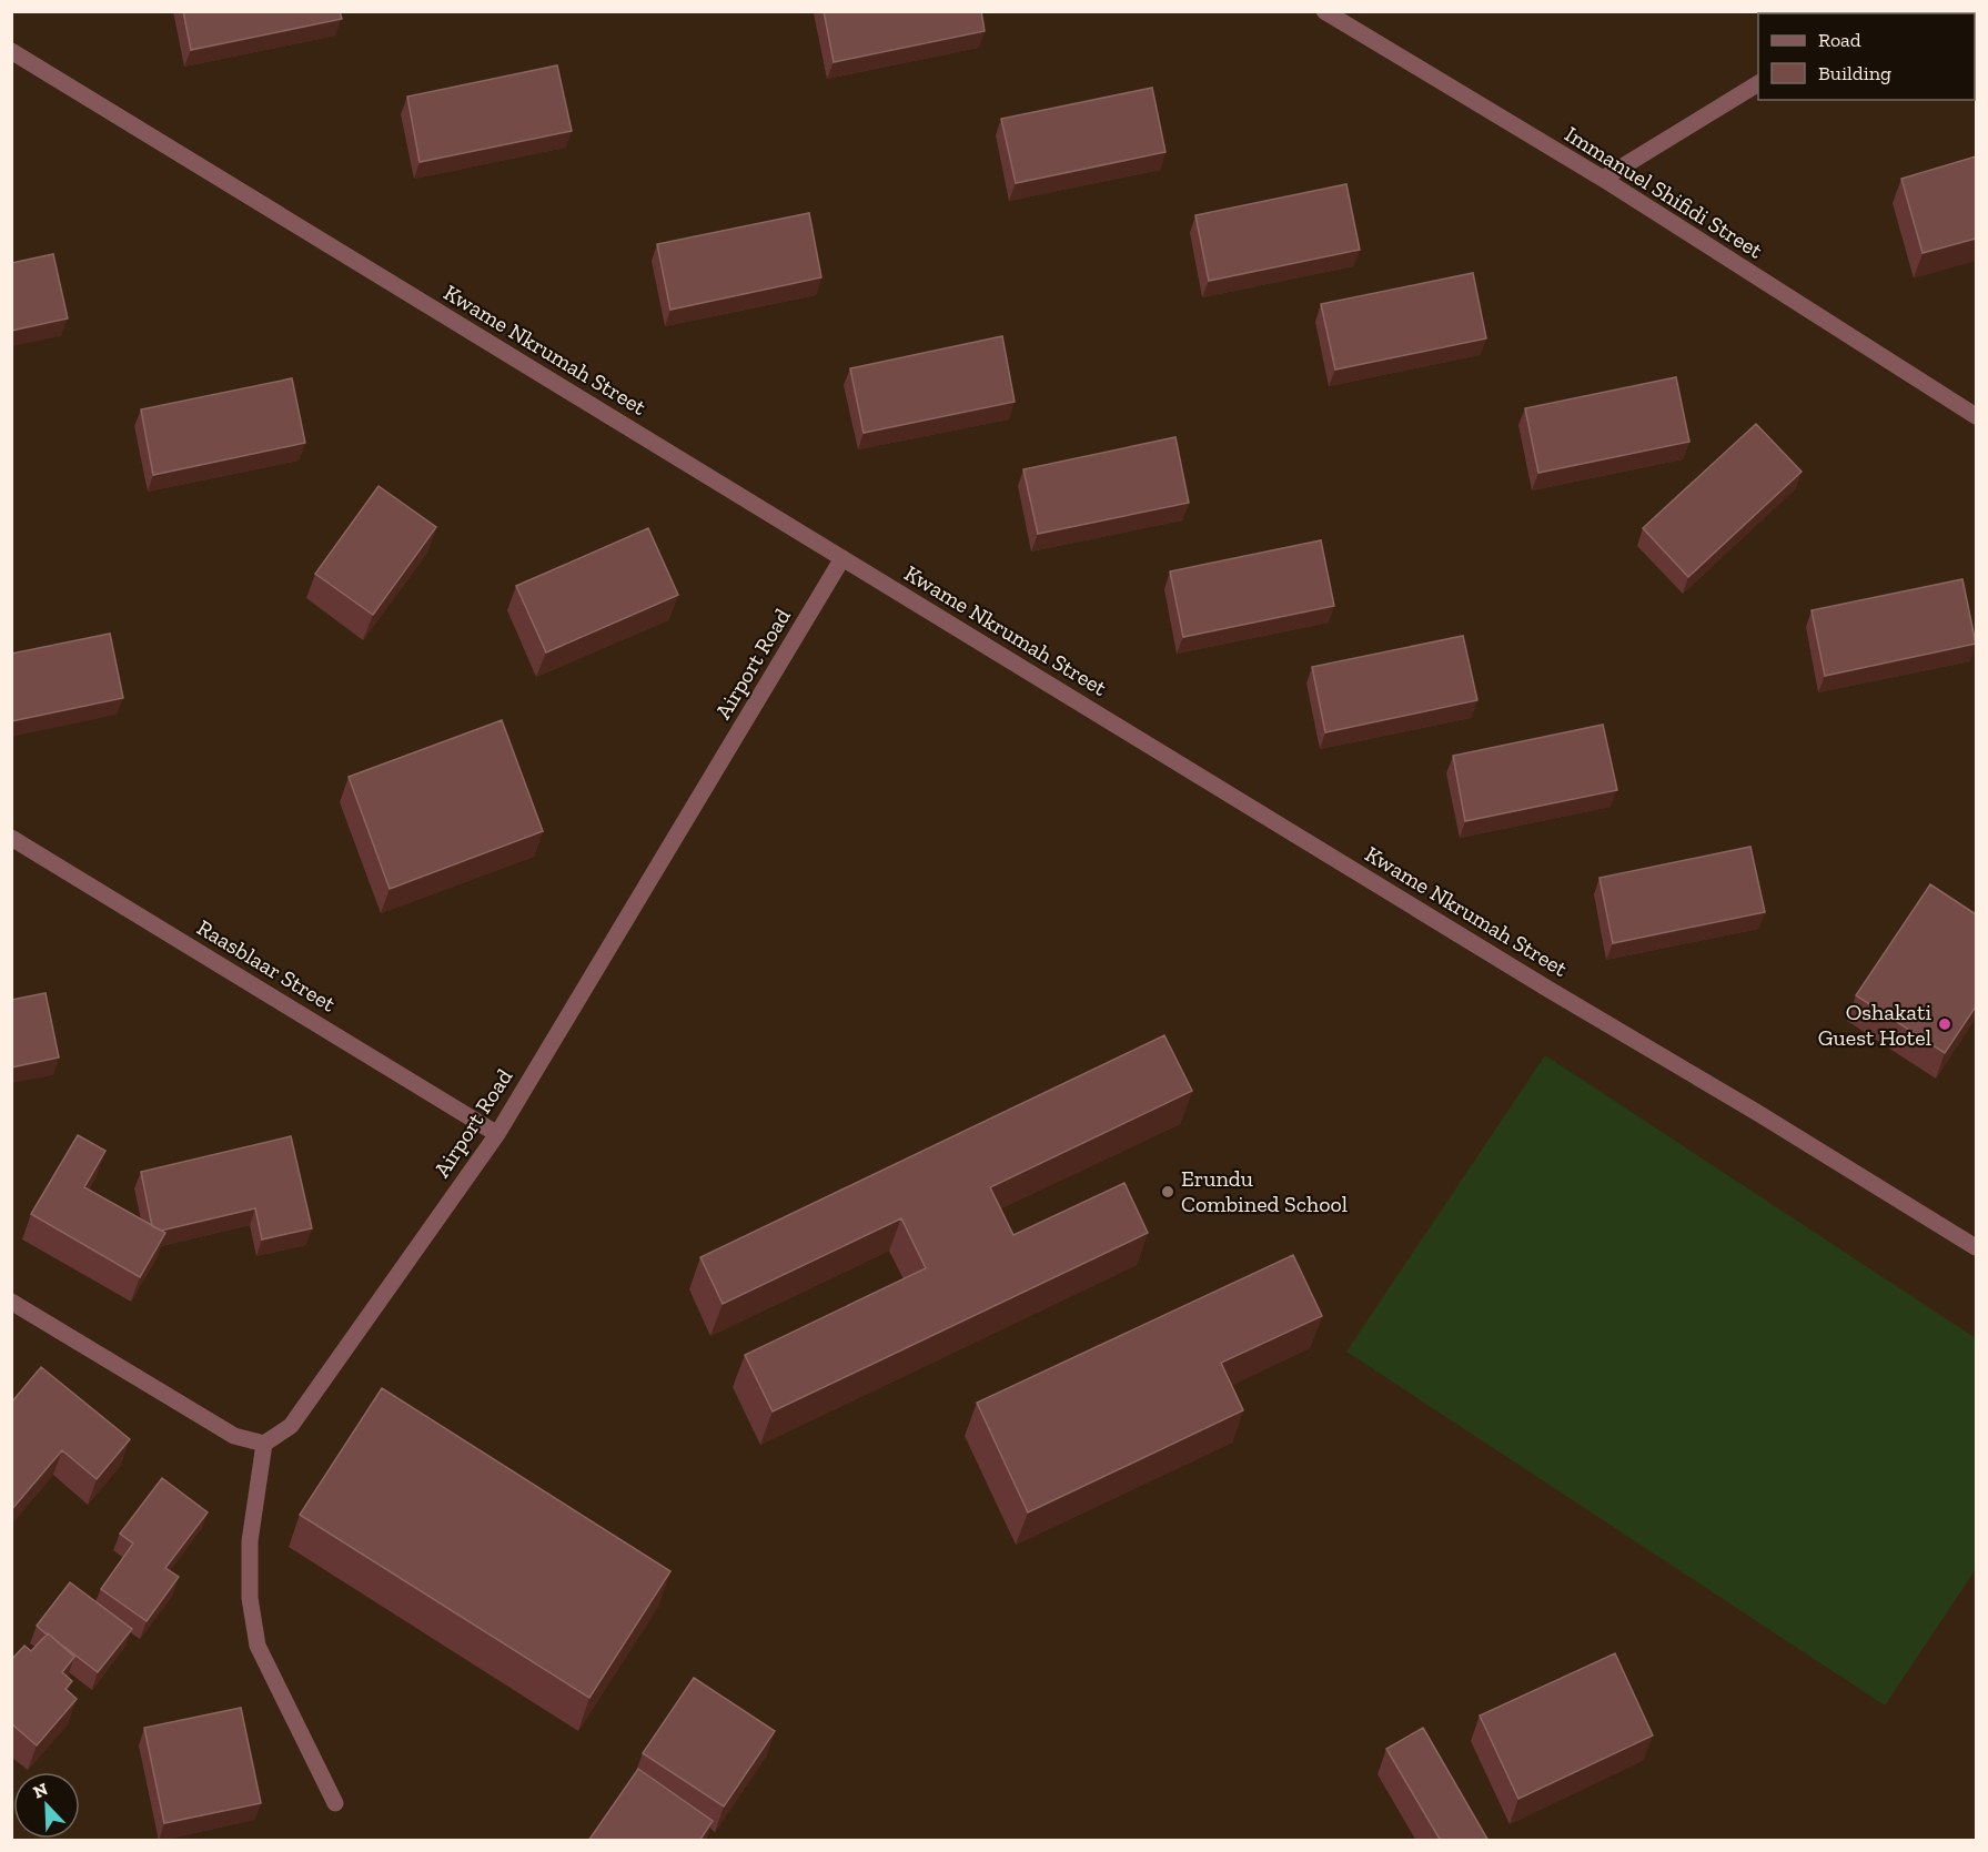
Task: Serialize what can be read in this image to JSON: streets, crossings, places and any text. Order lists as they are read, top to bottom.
{
  "streets": {
    "street": [
      "Immanuel Shifidi Street",
      "Kwame Nkrumah Street",
      "Airport Road",
      "Raasblaar Street"
    ]
  },
  "crossings": [
    ["Kwame Nkrumah Street", "Airport Road"],
    ["Airport Road", "Raasblaar Street"]
  ],
  "places": ["Oshakati Guest Hotel", "Erundu Combined School"],
  "legend": ["Road", "Building"],
  "north": "top left"
}
